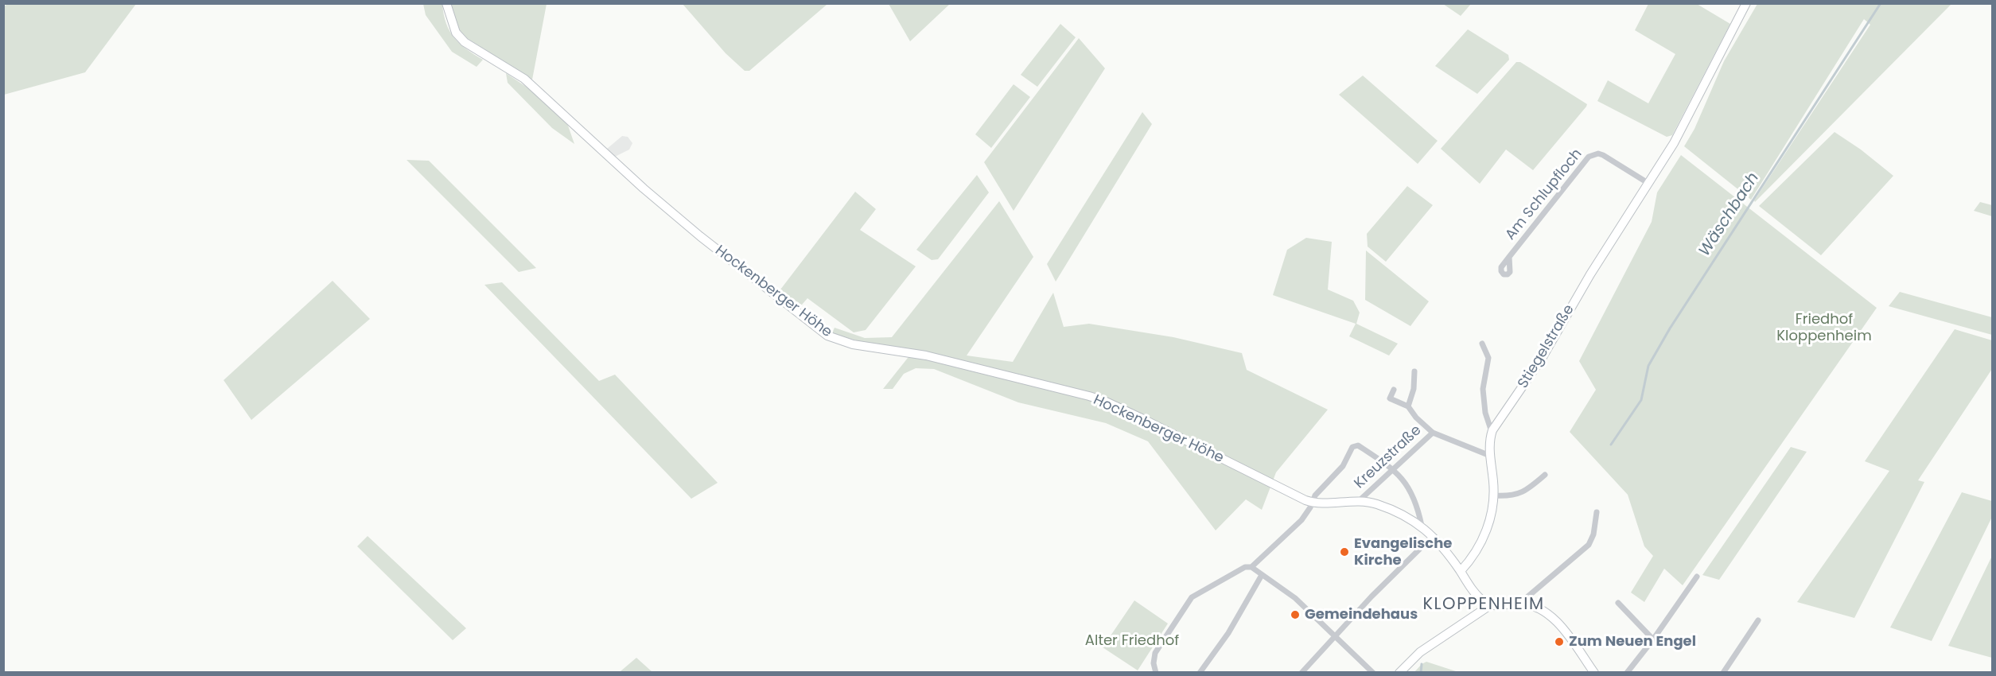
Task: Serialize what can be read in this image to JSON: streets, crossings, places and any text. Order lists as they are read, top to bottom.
{
  "streets": {
    "street": [
      "Am Schlupfloch",
      "Hockenberger Höhe",
      "Stiegelstraße",
      "Kreuzstraße"
    ]
  },
  "crossings": [
    ["Am Schlupfloch", "Stiegelstraße"]
  ],
  "districts": ["KLOPPENHEIM"],
  "water": ["Wäschbach"],
  "parks": ["Friedhof Kloppenheim", "Alter Friedhof"],
  "places": ["Evangelische Kirche", "Gemeindehaus", "Zum Neuen Engel"]
}
